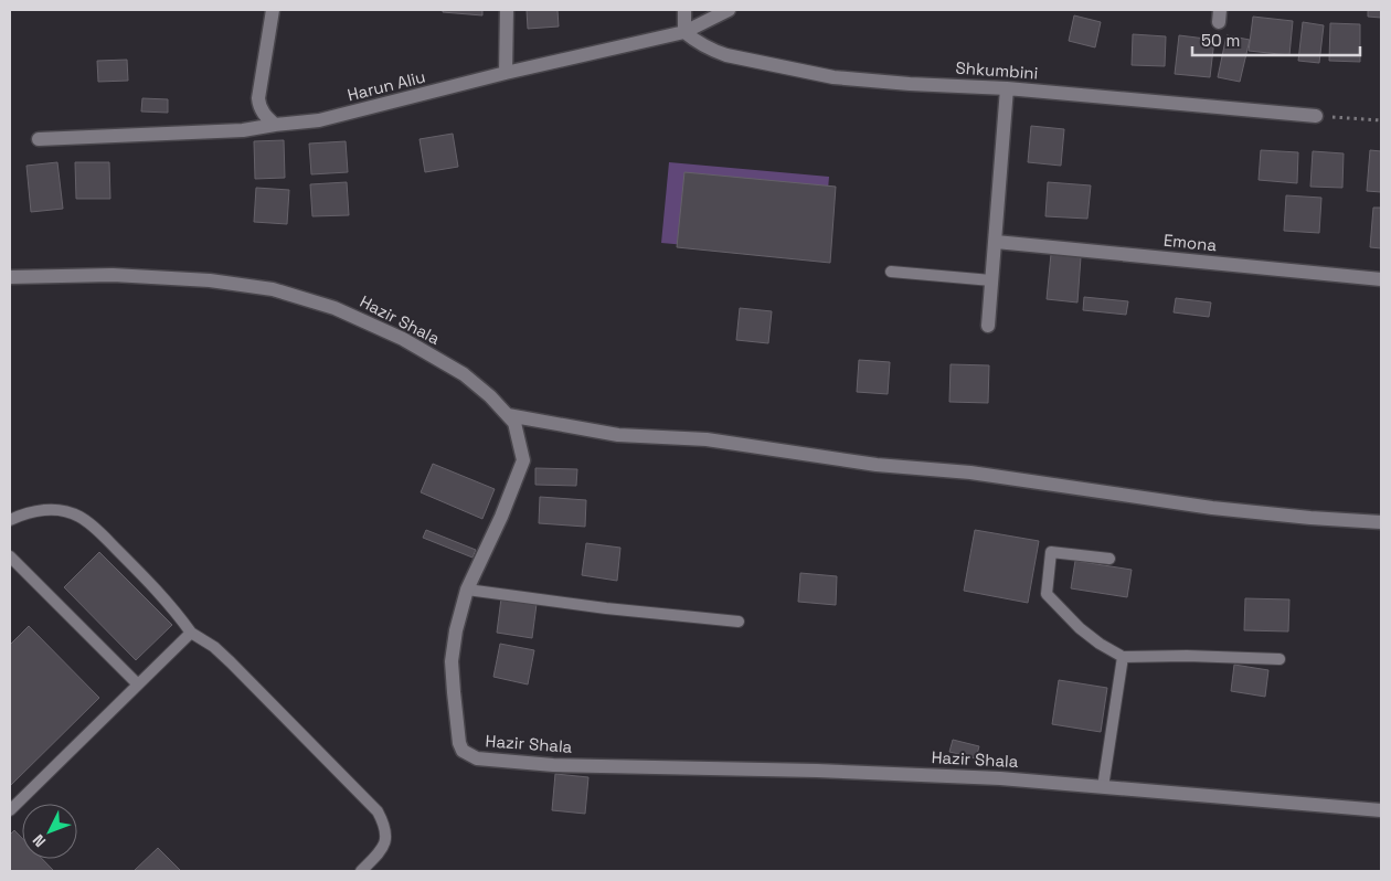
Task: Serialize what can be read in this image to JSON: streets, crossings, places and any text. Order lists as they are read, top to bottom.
{
  "streets": {
    "street": [
      "Shkumbini",
      "Harun Aliu",
      "Emona",
      "Hazir Shala"
    ]
  },
  "crossings": [
    ["Shkumbini", "Harun Aliu"]
  ],
  "scale_bar": "50 m",
  "north": "bottom left"
}
